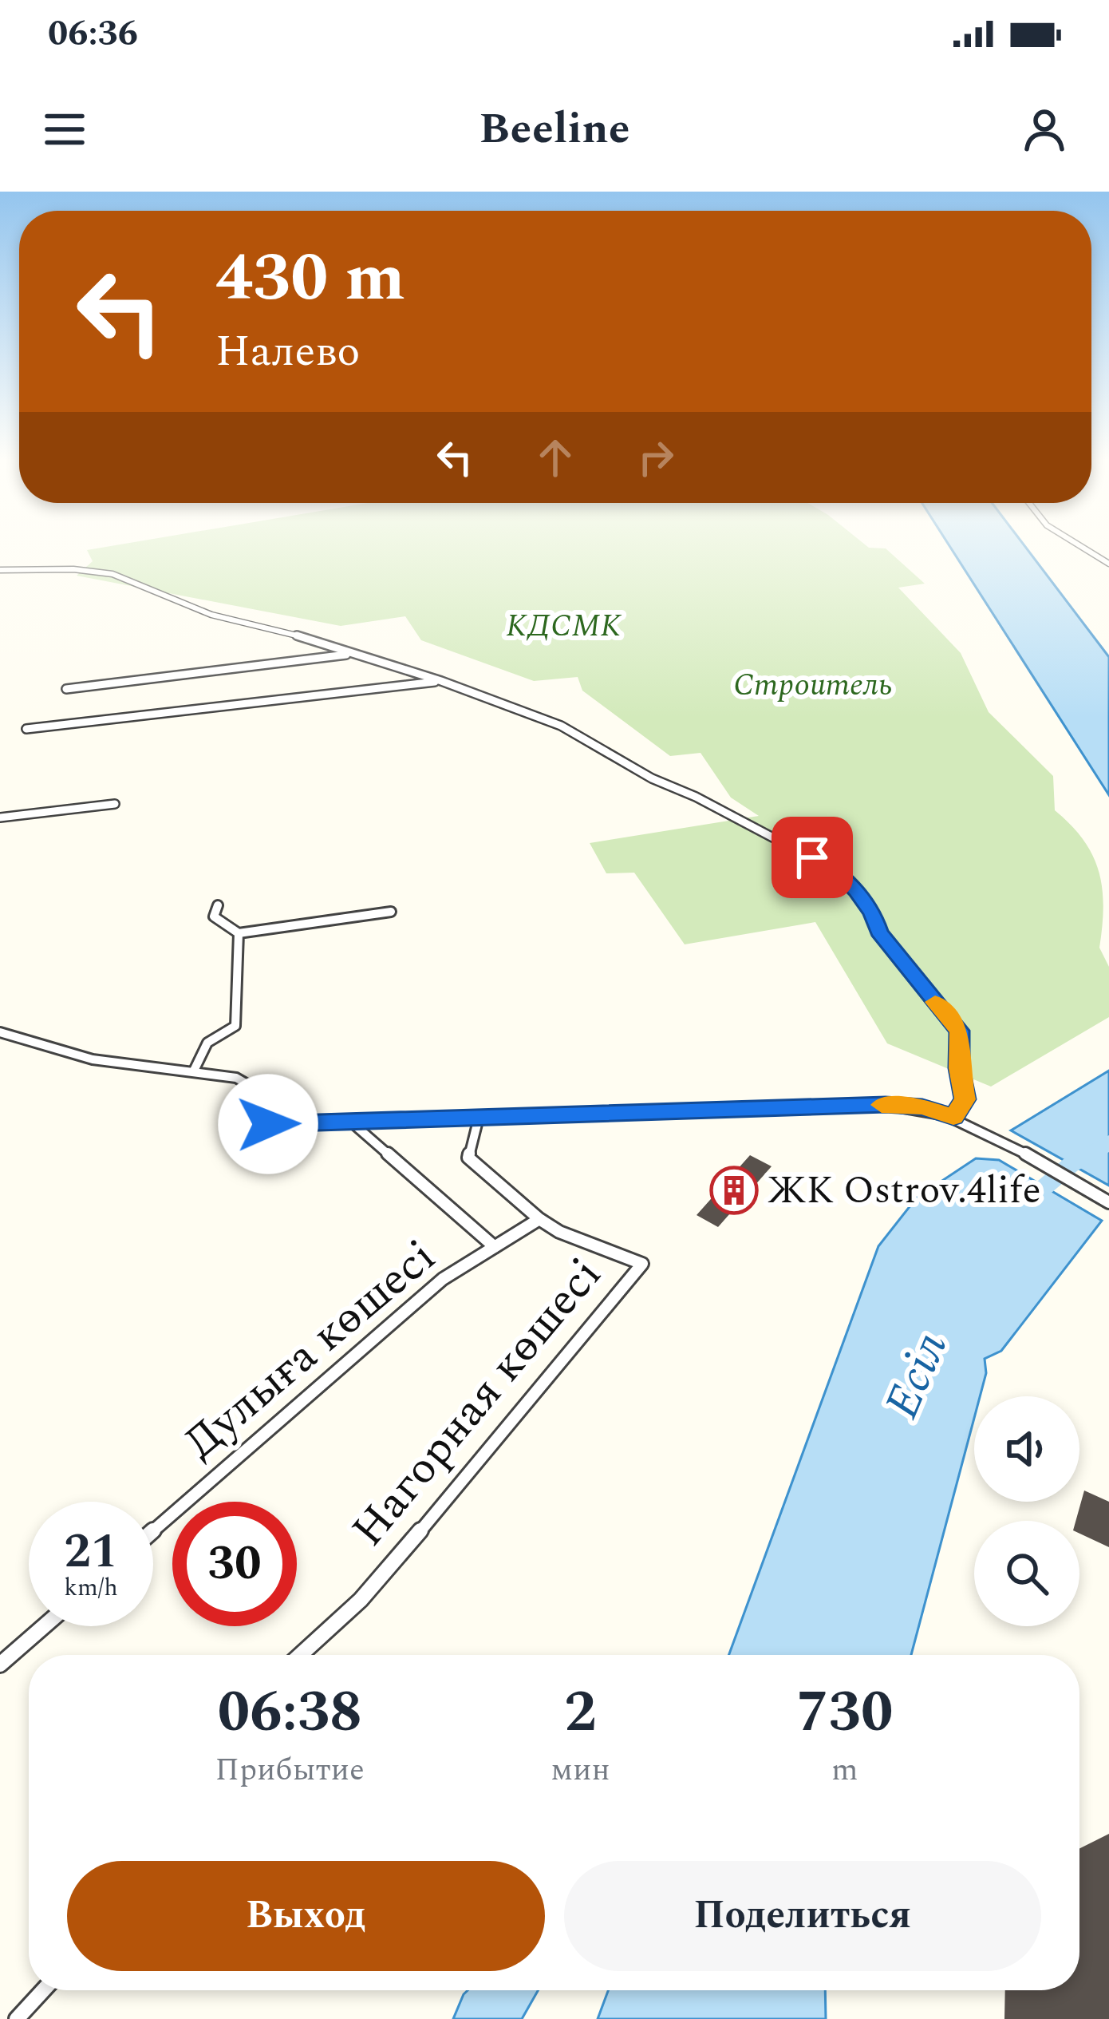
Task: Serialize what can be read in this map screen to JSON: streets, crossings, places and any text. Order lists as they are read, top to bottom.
{
  "streets": {
    "street": ["Дулыға көшесі", "Нагорная көшесі"]
  },
  "crossings": [
    ["Дулыға көшесі", "Нагорная көшесі"]
  ],
  "water": ["Есіл"],
  "parks": ["КДСМК", "Строитель"],
  "places": {
    "building": ["ЖК Ostrov.4life"]
  },
  "page": {
    "status": "06:36",
    "header": "Beeline",
    "turn": ["430 m", "Налево"],
    "speed": "21 km/h",
    "limit": "30",
    "eta": [
      "06:38",
      "Прибытие",
      "2",
      "мин",
      "730",
      "m"
    ],
    "buttons": ["Выход", "Поделиться"]
  }
}
